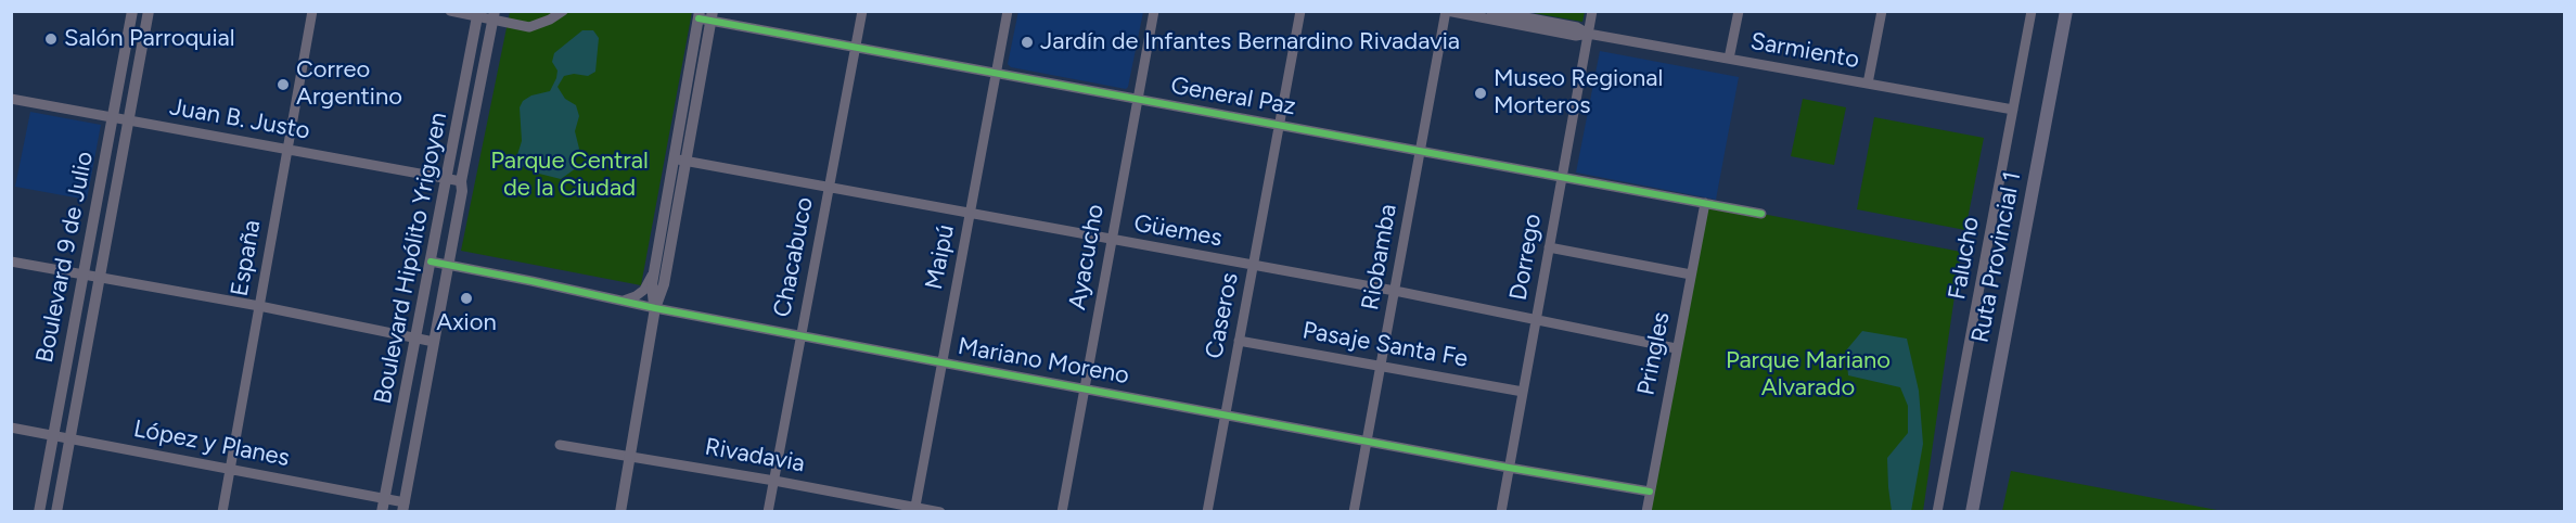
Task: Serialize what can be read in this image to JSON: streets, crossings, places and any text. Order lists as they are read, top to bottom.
{
  "streets": {
    "main road": ["Ruta Provincial 1"],
    "street": [
      "Sarmiento",
      "General Paz",
      "Juan B. Justo",
      "Güemes",
      "Boulevard 9 de Julio",
      "Chacabuco",
      "Maipú",
      "Ayacucho",
      "Riobamba",
      "Dorrego",
      "España",
      "Boulevard Hipólito Yrigoyen",
      "Falucho",
      "Caseros",
      "Pasaje Santa Fe",
      "Pringles",
      "Mariano Moreno",
      "López y Planes",
      "Rivadavia"
    ]
  },
  "crossings": [
    ["Sarmiento", "Riobamba"],
    ["Sarmiento", "Dorrego"],
    ["Sarmiento", "Falucho"],
    ["General Paz", "Chacabuco"],
    ["General Paz", "Maipú"],
    ["General Paz", "Ayacucho"],
    ["General Paz", "Riobamba"],
    ["General Paz", "Dorrego"],
    ["General Paz", "Caseros"],
    ["General Paz", "Pringles"],
    ["Juan B. Justo", "Boulevard 9 de Julio"],
    ["Juan B. Justo", "España"],
    ["Juan B. Justo", "Boulevard Hipólito Yrigoyen"],
    ["Güemes", "Chacabuco"],
    ["Güemes", "Maipú"],
    ["Güemes", "Ayacucho"],
    ["Güemes", "Riobamba"],
    ["Güemes", "Dorrego"],
    ["Güemes", "Caseros"],
    ["Güemes", "Pringles"],
    ["Boulevard 9 de Julio", "López y Planes"],
    ["Chacabuco", "Mariano Moreno"],
    ["Chacabuco", "Rivadavia"],
    ["Maipú", "Mariano Moreno"],
    ["Maipú", "Rivadavia"],
    ["Ayacucho", "Mariano Moreno"],
    ["Riobamba", "Pasaje Santa Fe"],
    ["Riobamba", "Mariano Moreno"],
    ["Dorrego", "Pasaje Santa Fe"],
    ["Dorrego", "Mariano Moreno"],
    ["España", "López y Planes"],
    ["Boulevard Hipólito Yrigoyen", "Mariano Moreno"],
    ["Boulevard Hipólito Yrigoyen", "López y Planes"],
    ["Caseros", "Pasaje Santa Fe"],
    ["Caseros", "Mariano Moreno"],
    ["Pringles", "Mariano Moreno"]
  ],
  "parks": ["Parque Central de la Ciudad", "Parque Mariano Alvarado"],
  "places": [
    "Salón Parroquial",
    "Jardín de Infantes Bernardino Rivadavia",
    "Correo Argentino",
    "Museo Regional Morteros",
    "Axion"
  ]
}
